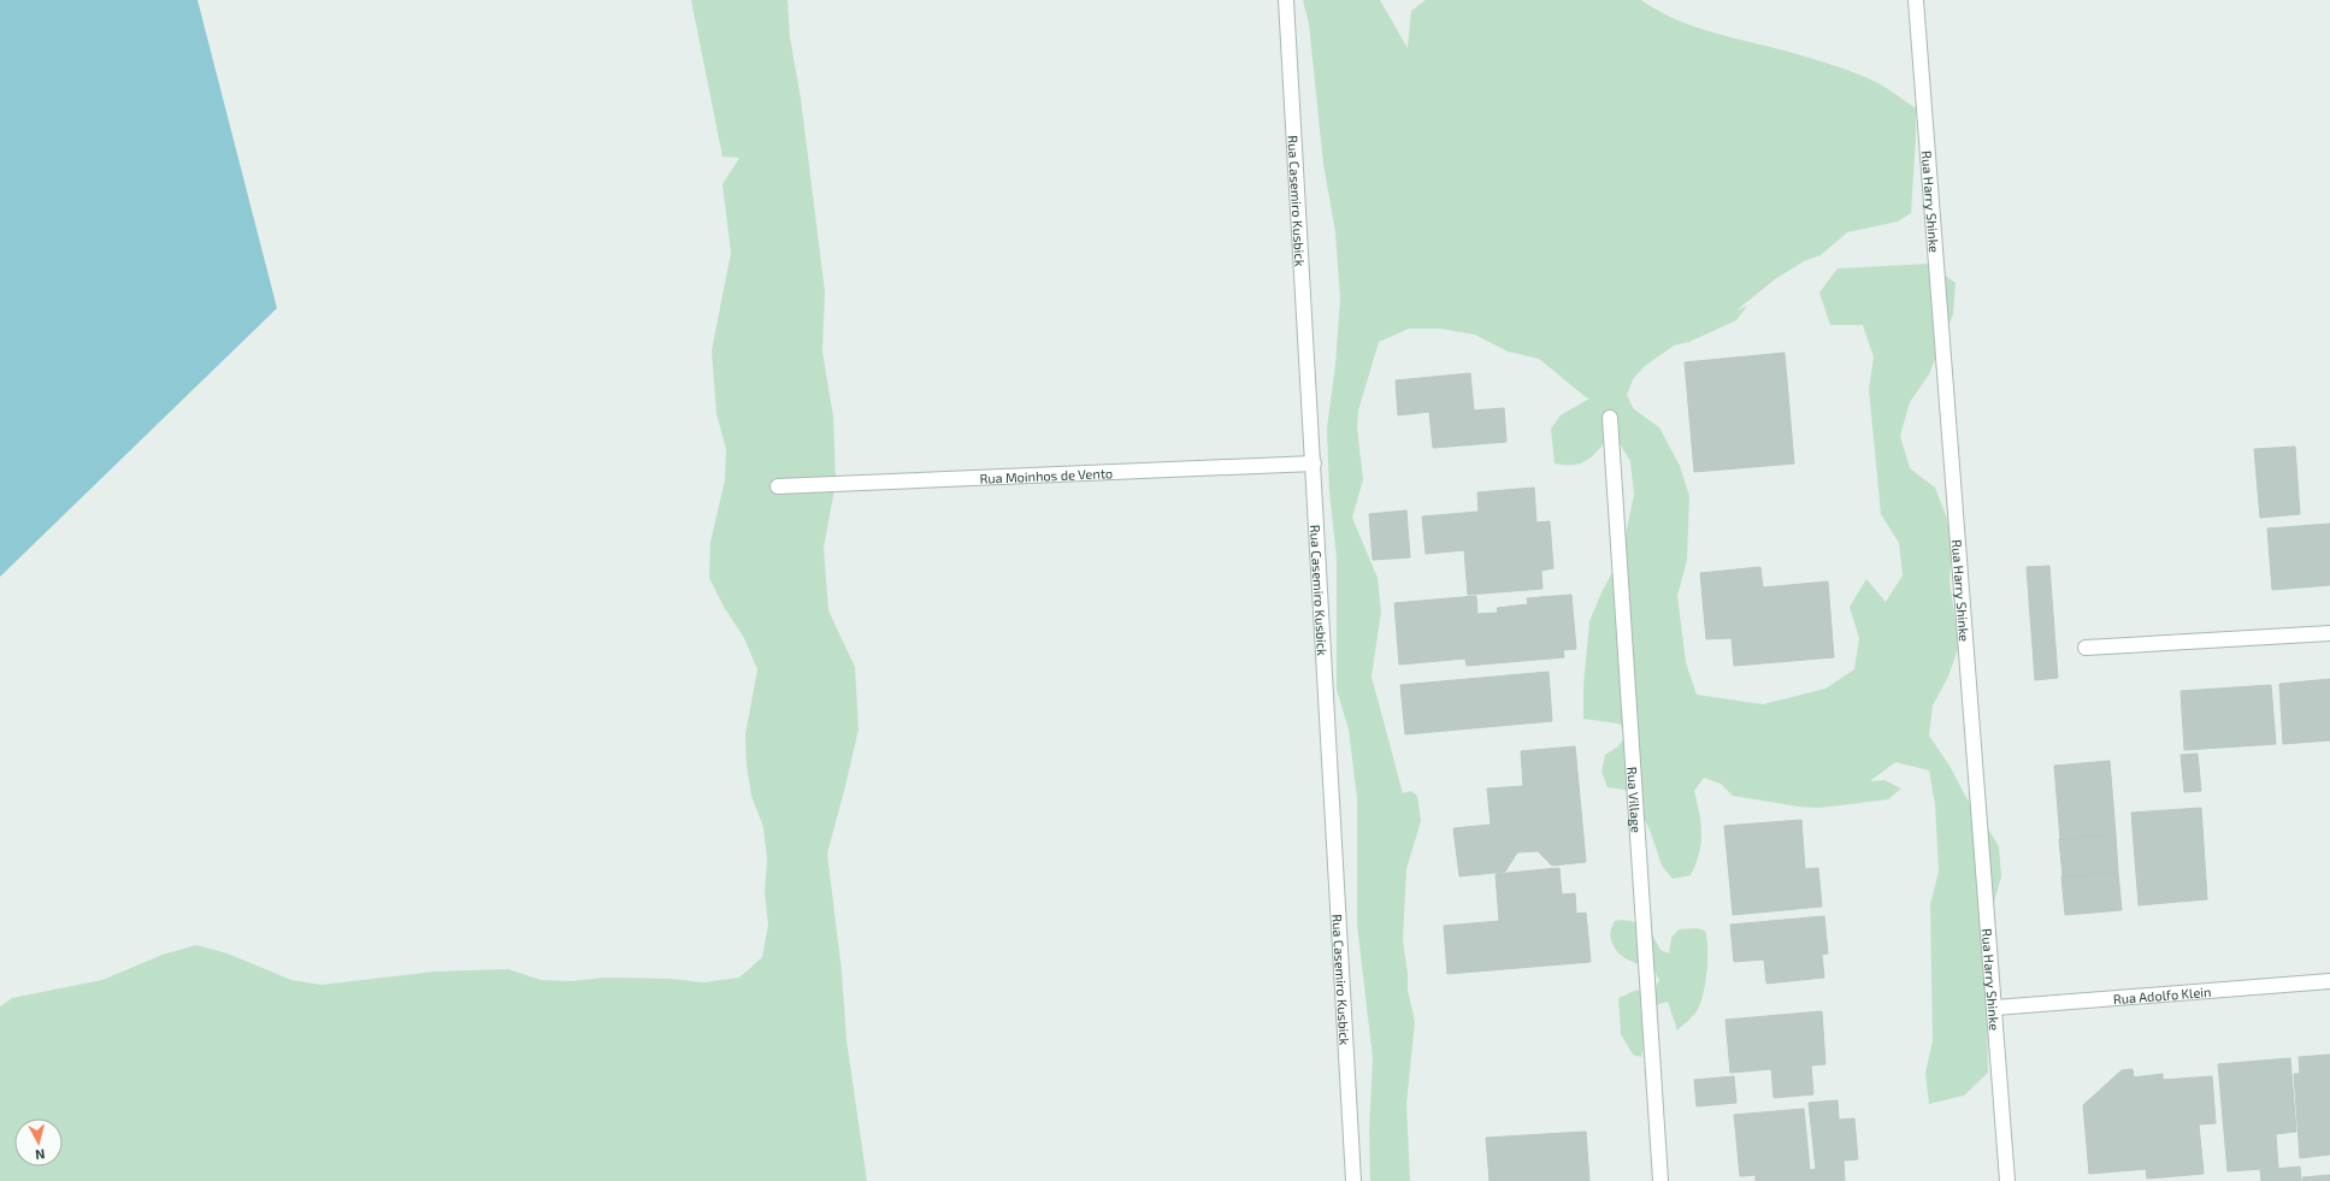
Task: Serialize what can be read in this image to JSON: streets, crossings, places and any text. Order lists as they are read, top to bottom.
{
  "streets": {
    "street": [
      "Rua Casemiro Kusbick",
      "Rua Harry Shinke",
      "Rua Moinhos de Vento",
      "Rua Village",
      "Rua Adolfo Klein"
    ]
  },
  "crossings": [
    ["Rua Casemiro Kusbick", "Rua Moinhos de Vento"],
    ["Rua Harry Shinke", "Rua Adolfo Klein"]
  ],
  "north": "bottom"
}
